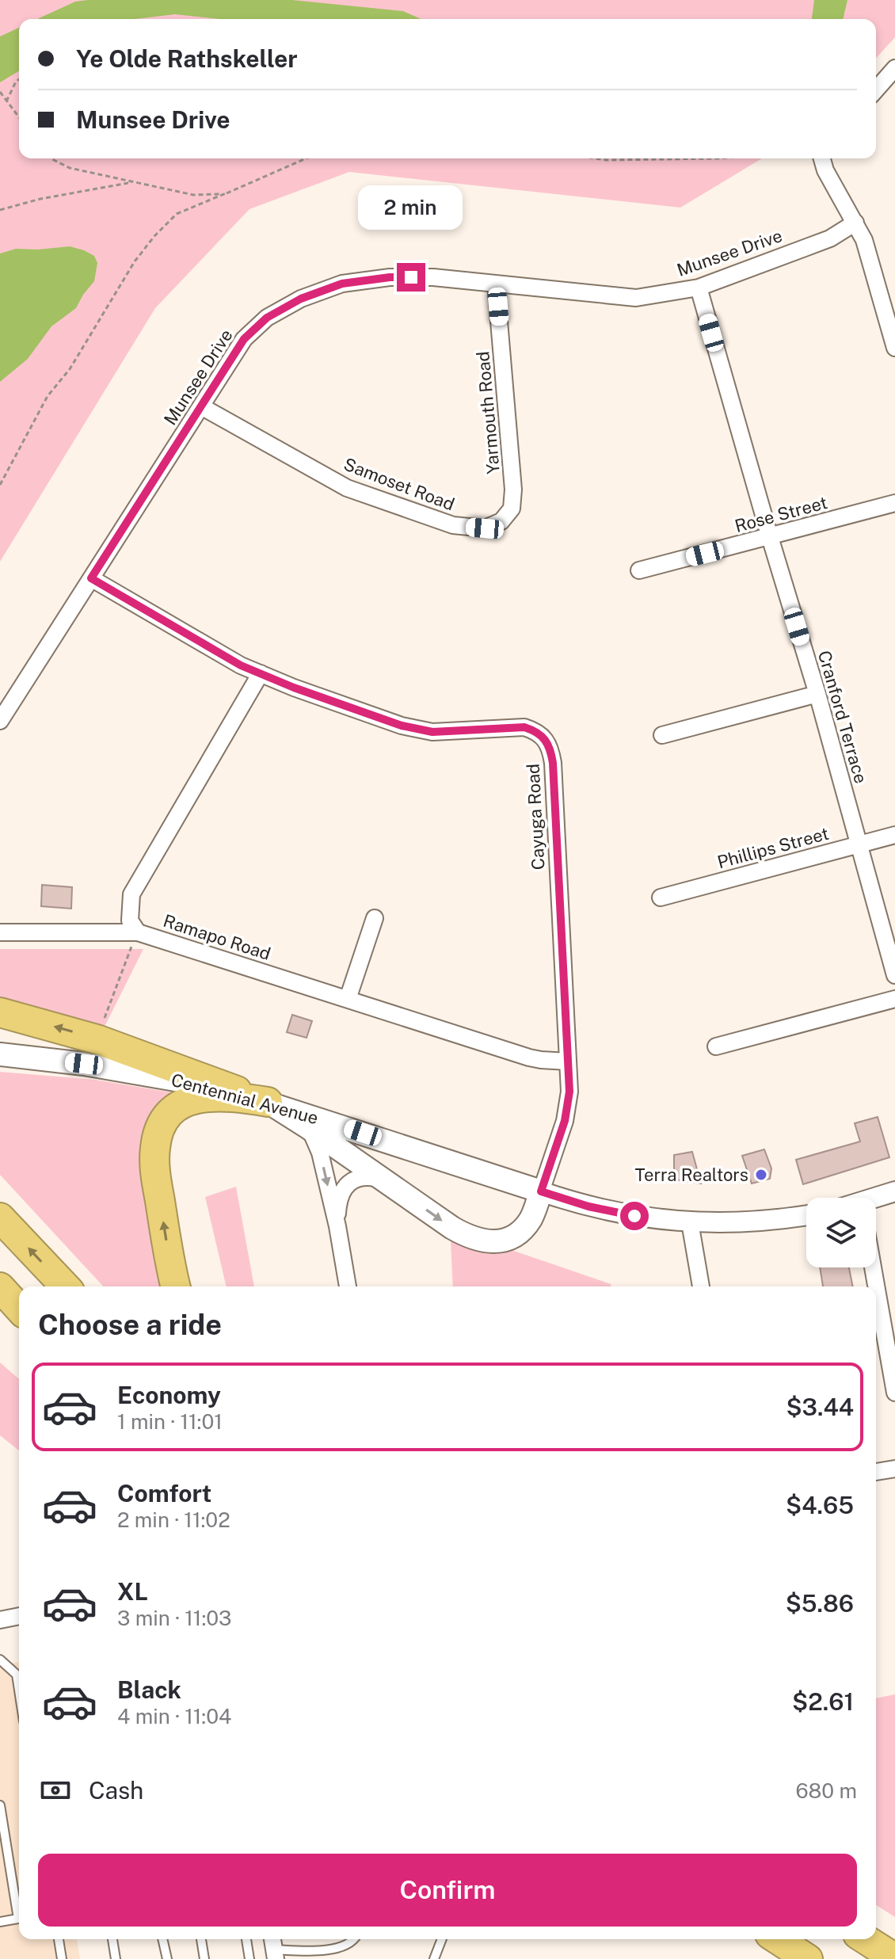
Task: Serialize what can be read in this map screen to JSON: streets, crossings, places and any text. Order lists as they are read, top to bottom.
{
  "streets": {
    "main road": ["Centennial Avenue"],
    "street": [
      "Munsee Drive",
      "Yarmouth Road",
      "Samoset Road",
      "Rose Street",
      "Cranford Terrace",
      "Cayuga Road",
      "Phillips Street",
      "Ramapo Road"
    ]
  },
  "crossings": [
    ["Munsee Drive", "Yarmouth Road"],
    ["Munsee Drive", "Samoset Road"],
    ["Munsee Drive", "Cranford Terrace"],
    ["Munsee Drive", "Cayuga Road"],
    ["Yarmouth Road", "Samoset Road"],
    ["Rose Street", "Cranford Terrace"],
    ["Cranford Terrace", "Phillips Street"],
    ["Cayuga Road", "Ramapo Road"],
    ["Cayuga Road", "Centennial Avenue"]
  ],
  "places": ["Terra Realtors"],
  "page": {
    "banner": ["Ye Olde Rathskeller", "Munsee Drive"],
    "bubble": "2 min",
    "heading": "Choose a ride",
    "list": [
      {
        "name": "Economy",
        "note": "1 min · 11:01",
        "value": "$3.44"
      },
      {
        "name": "Comfort",
        "note": "2 min · 11:02",
        "value": "$4.65"
      },
      {
        "name": "XL",
        "note": "3 min · 11:03",
        "value": "$5.86"
      },
      {
        "name": "Black",
        "note": "4 min · 11:04",
        "value": "$2.61"
      }
    ],
    "pay": ["Cash", "680 m"],
    "buttons": "Confirm"
  }
}
